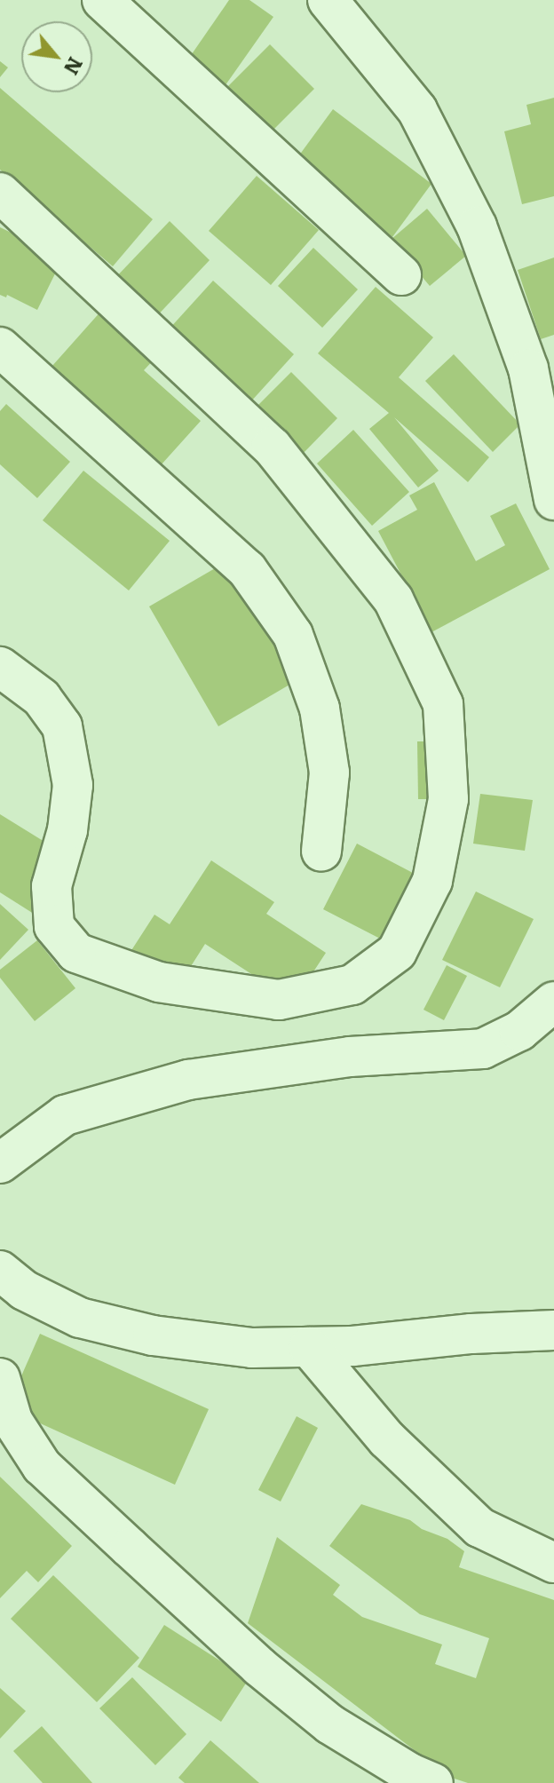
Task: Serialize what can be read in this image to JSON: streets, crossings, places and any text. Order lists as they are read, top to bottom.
{
  "north": "bottom right"
}
